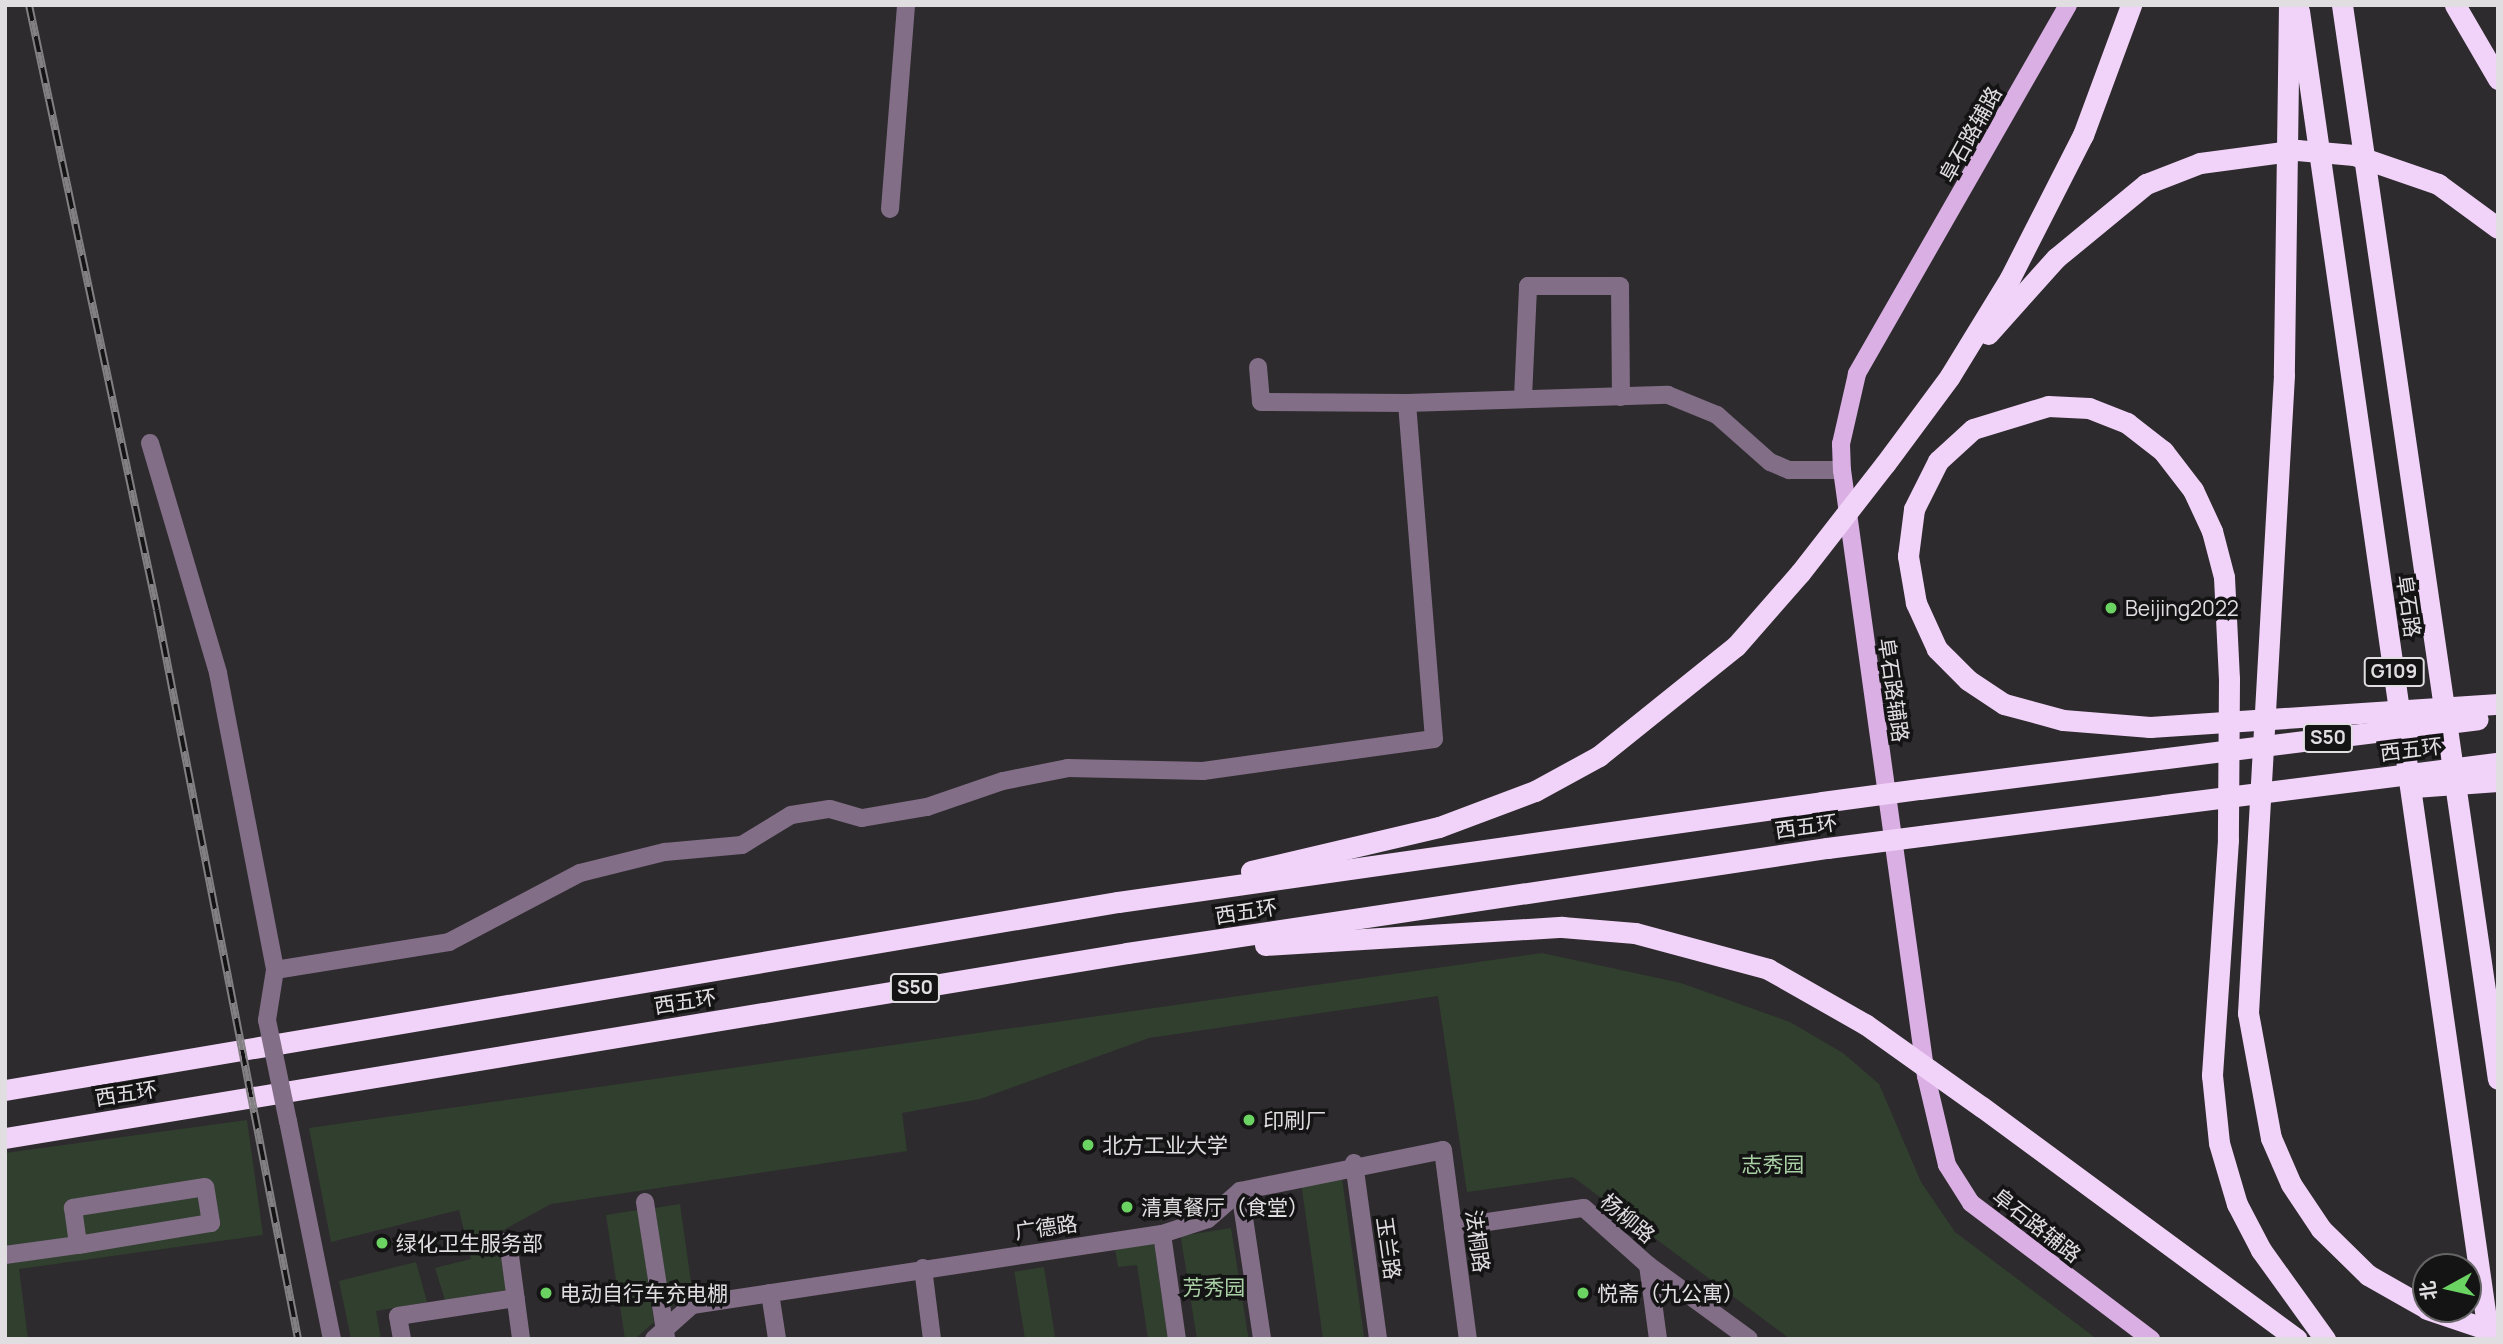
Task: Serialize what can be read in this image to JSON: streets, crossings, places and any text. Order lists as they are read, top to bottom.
{
  "streets": {
    "highway": [
      "阜石路",
      "G109",
      "S50",
      "西五环"
    ],
    "main road": ["阜石路辅路"],
    "street": [
      "杨柳路",
      "广德路",
      "法桐路",
      "玉兰路"
    ]
  },
  "crossings": [
    ["杨柳路", "法桐路"],
    ["广德路", "法桐路"],
    ["广德路", "玉兰路"]
  ],
  "parks": ["志秀园", "芳秀园"],
  "places": [
    "Beijing2022",
    "印刷厂",
    "北方工业大学",
    "清真餐厅（食堂）",
    "绿化卫生服务部",
    "电动自行车充电棚",
    "悦斋（九公寓）"
  ],
  "north": "left"
}
